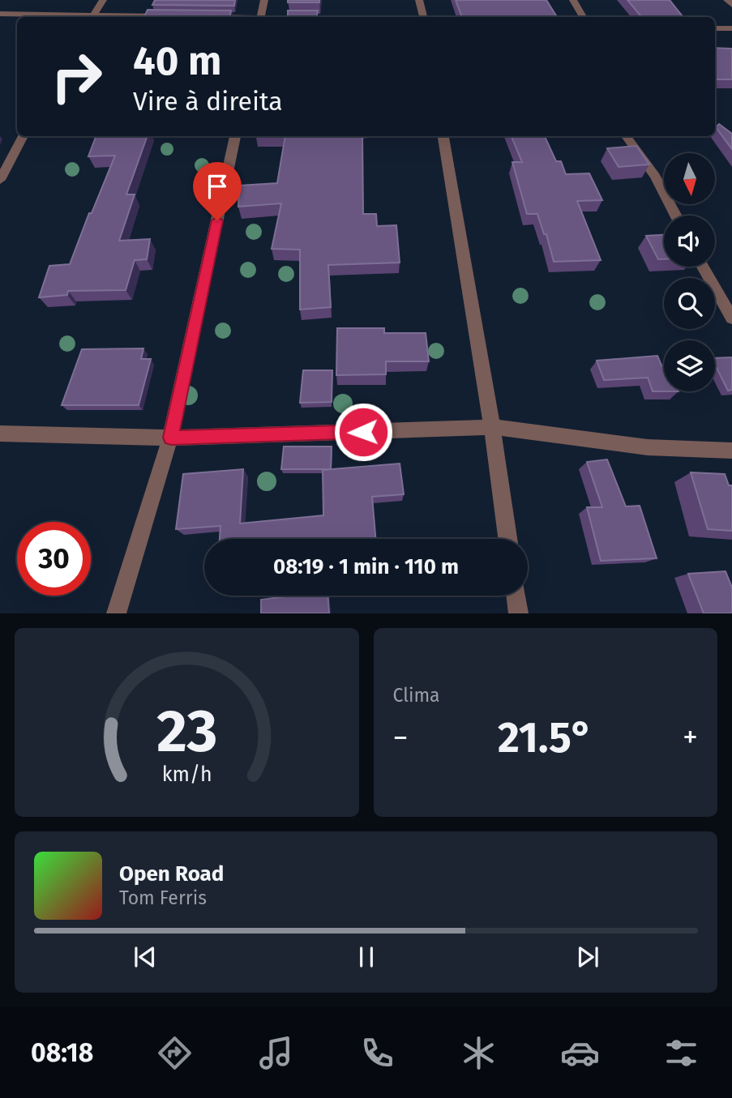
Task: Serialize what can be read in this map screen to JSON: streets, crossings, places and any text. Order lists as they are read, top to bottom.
{
  "north": "bottom",
  "page": {
    "turn": ["40 m", "Vire à direita"],
    "limit": "30",
    "trip": "08:19 · 1 min · 110 m",
    "tile": "Clima",
    "heat": ["−", "21.5°", "+"],
    "song": ["Open Road", "Tom Ferris"],
    "tabs": "08:18",
    "gauge": ["23", "km/h"]
  }
}
